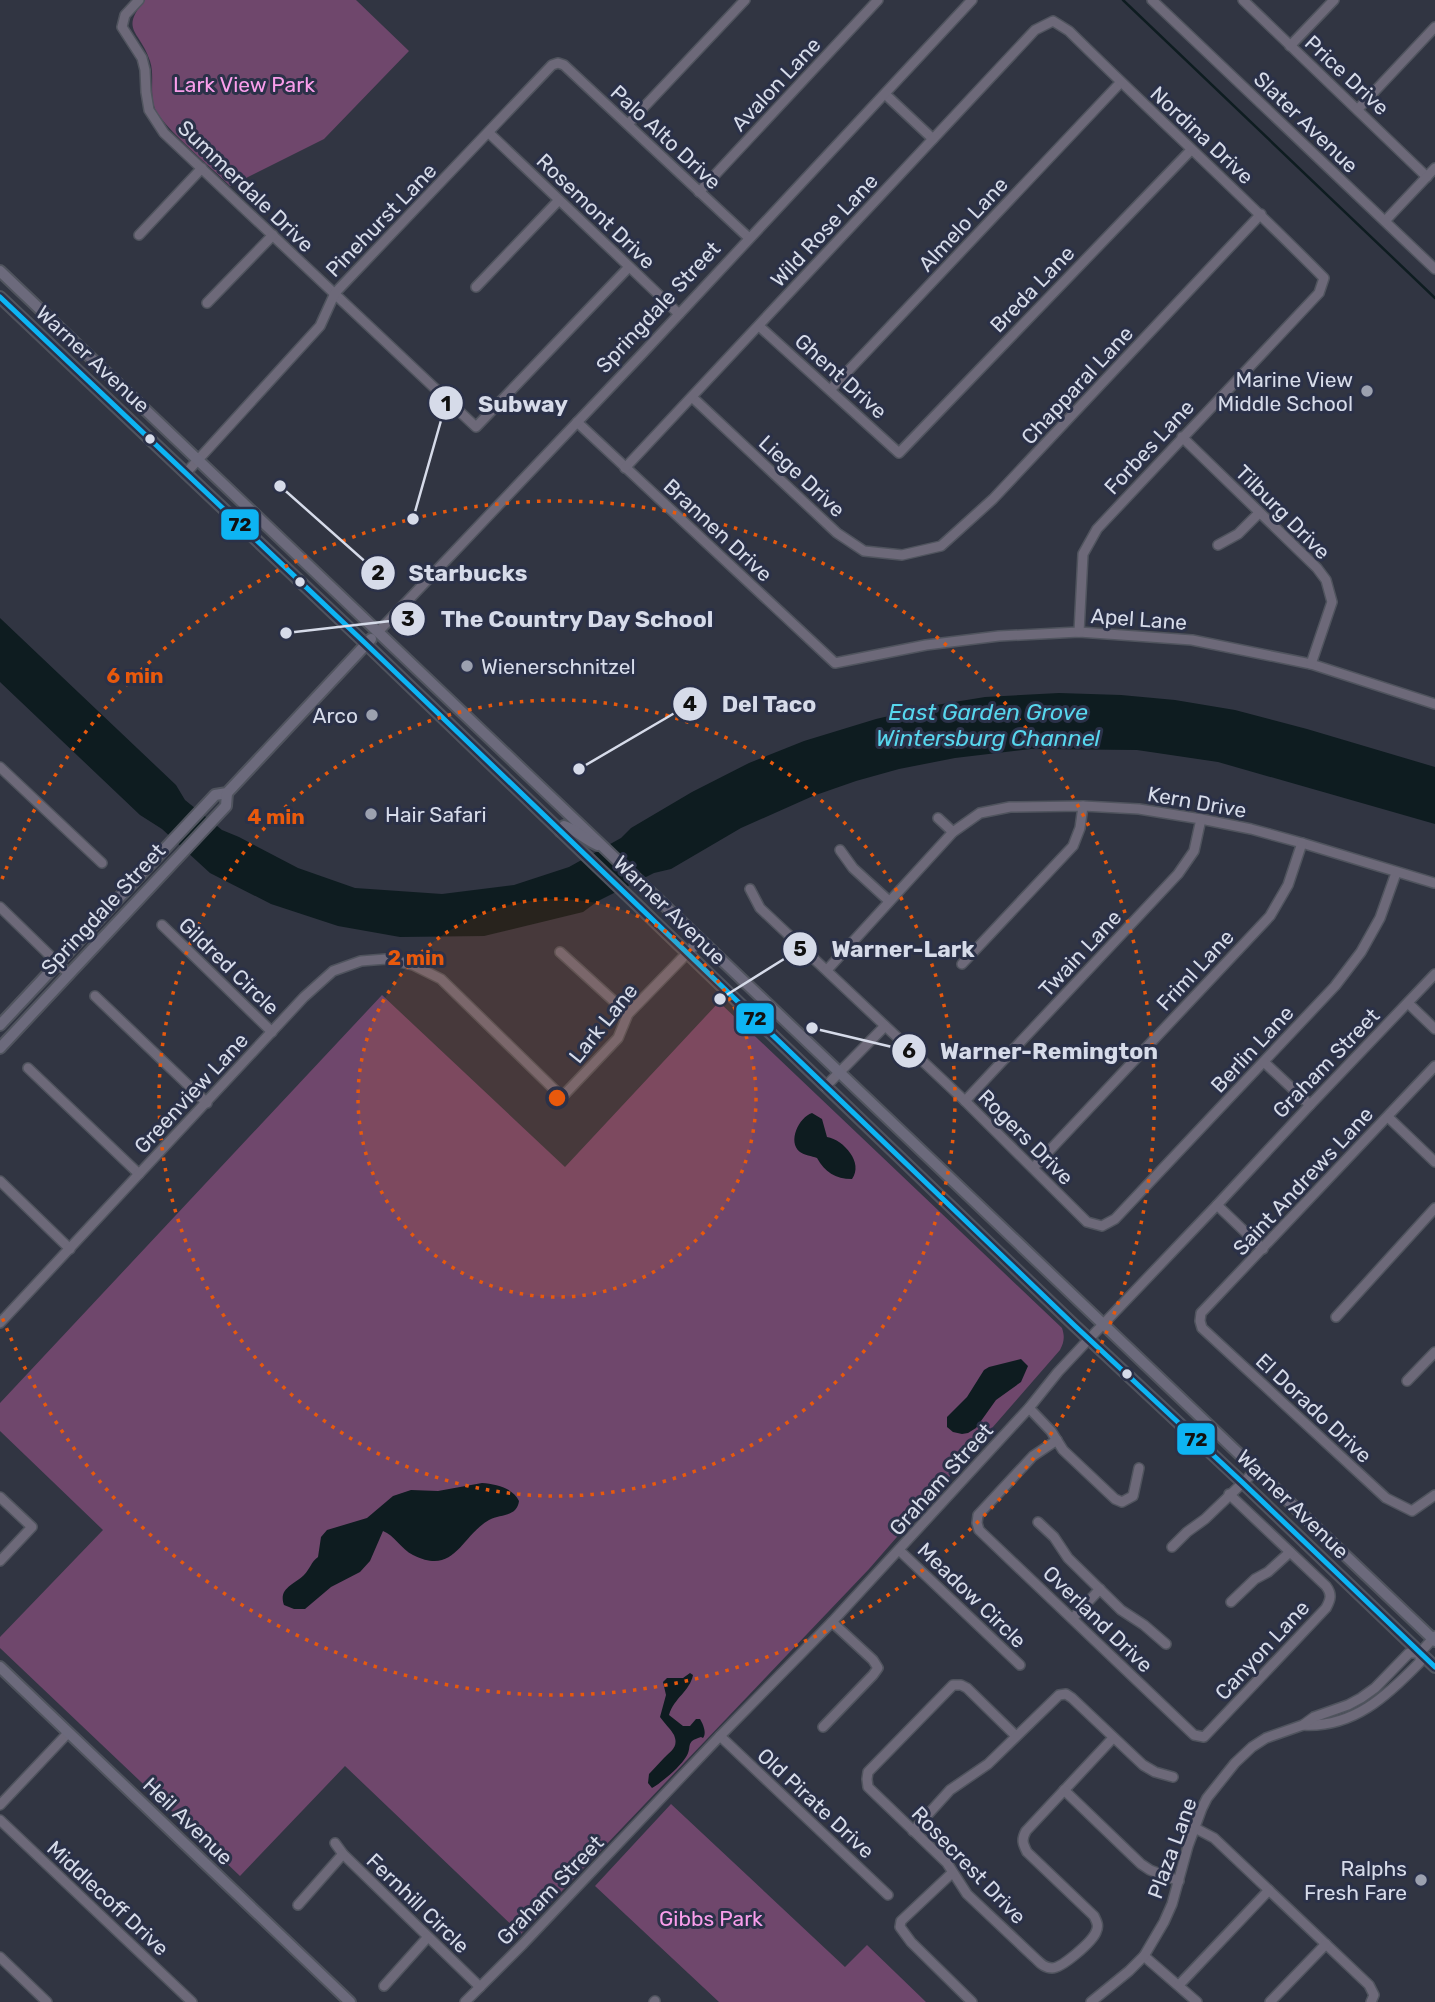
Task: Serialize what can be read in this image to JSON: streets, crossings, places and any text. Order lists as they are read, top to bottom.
{
  "streets": {
    "main road": ["Springdale Street", "Warner Avenue", "Heil Avenue"],
    "street": [
      "Price Drive",
      "Avalon Lane",
      "Slater Avenue",
      "Nordina Drive",
      "Palo Alto Drive",
      "Summerdale Drive",
      "Rosemont Drive",
      "Pinehurst Lane",
      "Almelo Lane",
      "Wild Rose Lane",
      "Breda Lane",
      "Ghent Drive",
      "Chapparal Lane",
      "Forbes Lane",
      "Liege Drive",
      "Tilburg Drive",
      "Brannen Drive",
      "Apel Lane",
      "Kern Drive",
      "Twain Lane",
      "Gildred Circle",
      "Friml Lane",
      "Lark Lane",
      "Berlin Lane",
      "Graham Street",
      "Greenview Lane",
      "Rogers Drive",
      "Saint Andrews Lane",
      "El Dorado Drive",
      "Meadow Circle",
      "Overland Drive",
      "Canyon Lane",
      "Old Pirate Drive",
      "Plaza Lane",
      "Rosecrest Drive",
      "Middlecoff Drive",
      "Fernhill Circle"
    ]
  },
  "crossings": [
    ["Avalon Lane", "Palo Alto Drive"],
    ["Nordina Drive", "Almelo Lane"],
    ["Nordina Drive", "Wild Rose Lane"],
    ["Nordina Drive", "Breda Lane"],
    ["Nordina Drive", "Chapparal Lane"],
    ["Nordina Drive", "Forbes Lane"],
    ["Palo Alto Drive", "Pinehurst Lane"],
    ["Palo Alto Drive", "Springdale Street"],
    ["Summerdale Drive", "Rosemont Drive"],
    ["Summerdale Drive", "Pinehurst Lane"],
    ["Rosemont Drive", "Pinehurst Lane"],
    ["Rosemont Drive", "Springdale Street"],
    ["Pinehurst Lane", "Warner Avenue"],
    ["Almelo Lane", "Ghent Drive"],
    ["Wild Rose Lane", "Ghent Drive"],
    ["Wild Rose Lane", "Liege Drive"],
    ["Wild Rose Lane", "Brannen Drive"],
    ["Breda Lane", "Ghent Drive"],
    ["Springdale Street", "Warner Avenue"],
    ["Springdale Street", "Brannen Drive"],
    ["Warner Avenue", "Lark Lane"],
    ["Warner Avenue", "Graham Street"],
    ["Warner Avenue", "Plaza Lane"],
    ["Chapparal Lane", "Liege Drive"],
    ["Forbes Lane", "Tilburg Drive"],
    ["Forbes Lane", "Apel Lane"],
    ["Tilburg Drive", "Apel Lane"],
    ["Brannen Drive", "Apel Lane"],
    ["Kern Drive", "Twain Lane"],
    ["Kern Drive", "Friml Lane"],
    ["Kern Drive", "Berlin Lane"],
    ["Kern Drive", "Rogers Drive"],
    ["Twain Lane", "Rogers Drive"],
    ["Gildred Circle", "Greenview Lane"],
    ["Friml Lane", "Rogers Drive"],
    ["Lark Lane", "Greenview Lane"],
    ["Berlin Lane", "Rogers Drive"],
    ["Graham Street", "Meadow Circle"],
    ["Graham Street", "Old Pirate Drive"],
    ["Graham Street", "Fernhill Circle"],
    ["Saint Andrews Lane", "El Dorado Drive"],
    ["Overland Drive", "Canyon Lane"]
  ],
  "water": ["East Garden Grove Wintersburg Channel"],
  "parks": ["Lark View Park", "Gibbs Park"],
  "places": [
    "Marine View Middle School",
    "Starbucks",
    "Subway",
    "The Country Day School",
    "Wienerschnitzel",
    "Arco",
    "Del Taco",
    "Hair Safari",
    "Warner-Lark",
    "Warner-Remington",
    "Ralphs Fresh Fare"
  ],
  "lines": ["transit line 72"],
  "rings": ["6 min", "4 min", "2 min"]
}
